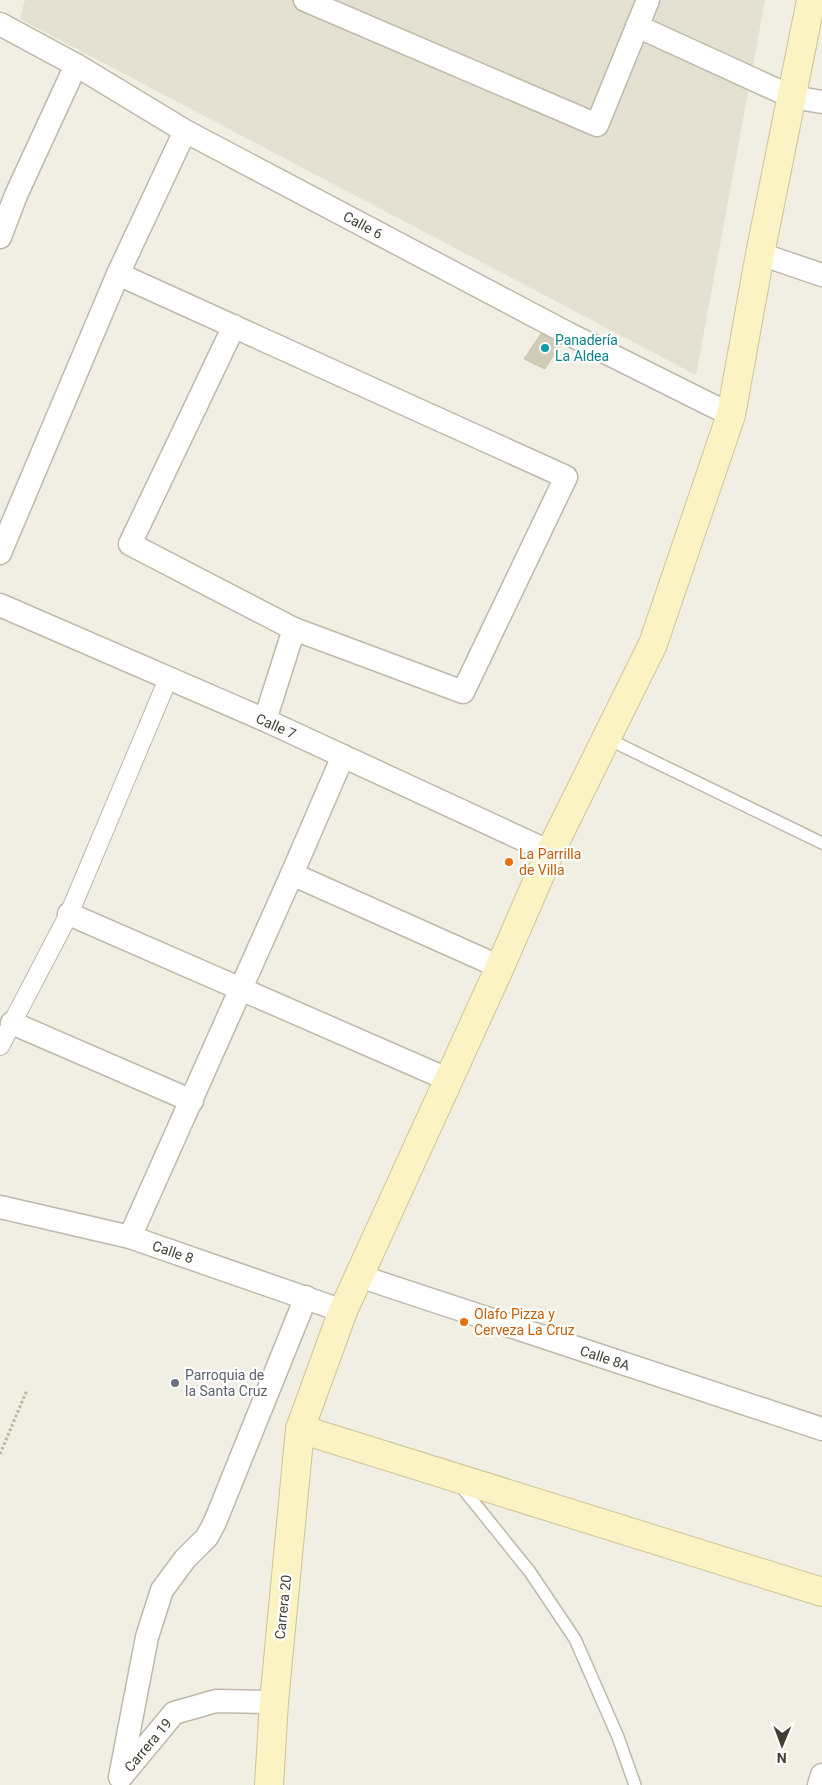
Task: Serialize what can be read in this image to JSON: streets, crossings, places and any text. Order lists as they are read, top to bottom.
{
  "streets": {
    "main road": ["Carrera 20"],
    "street": [
      "Calle 6",
      "Calle 7",
      "Calle 8",
      "Calle 8A",
      "Carrera 19"
    ]
  },
  "crossings": [
    ["Calle 6", "Carrera 20"],
    ["Calle 7", "Carrera 20"],
    ["Calle 8", "Carrera 20"],
    ["Calle 8A", "Carrera 20"],
    ["Carrera 20", "Carrera 19"]
  ],
  "places": [
    "Panadería La Aldea",
    "La Parrilla de Villa",
    "Olafo Pizza y Cerveza La Cruz",
    "Parroquia de la Santa Cruz"
  ],
  "north": "bottom"
}
